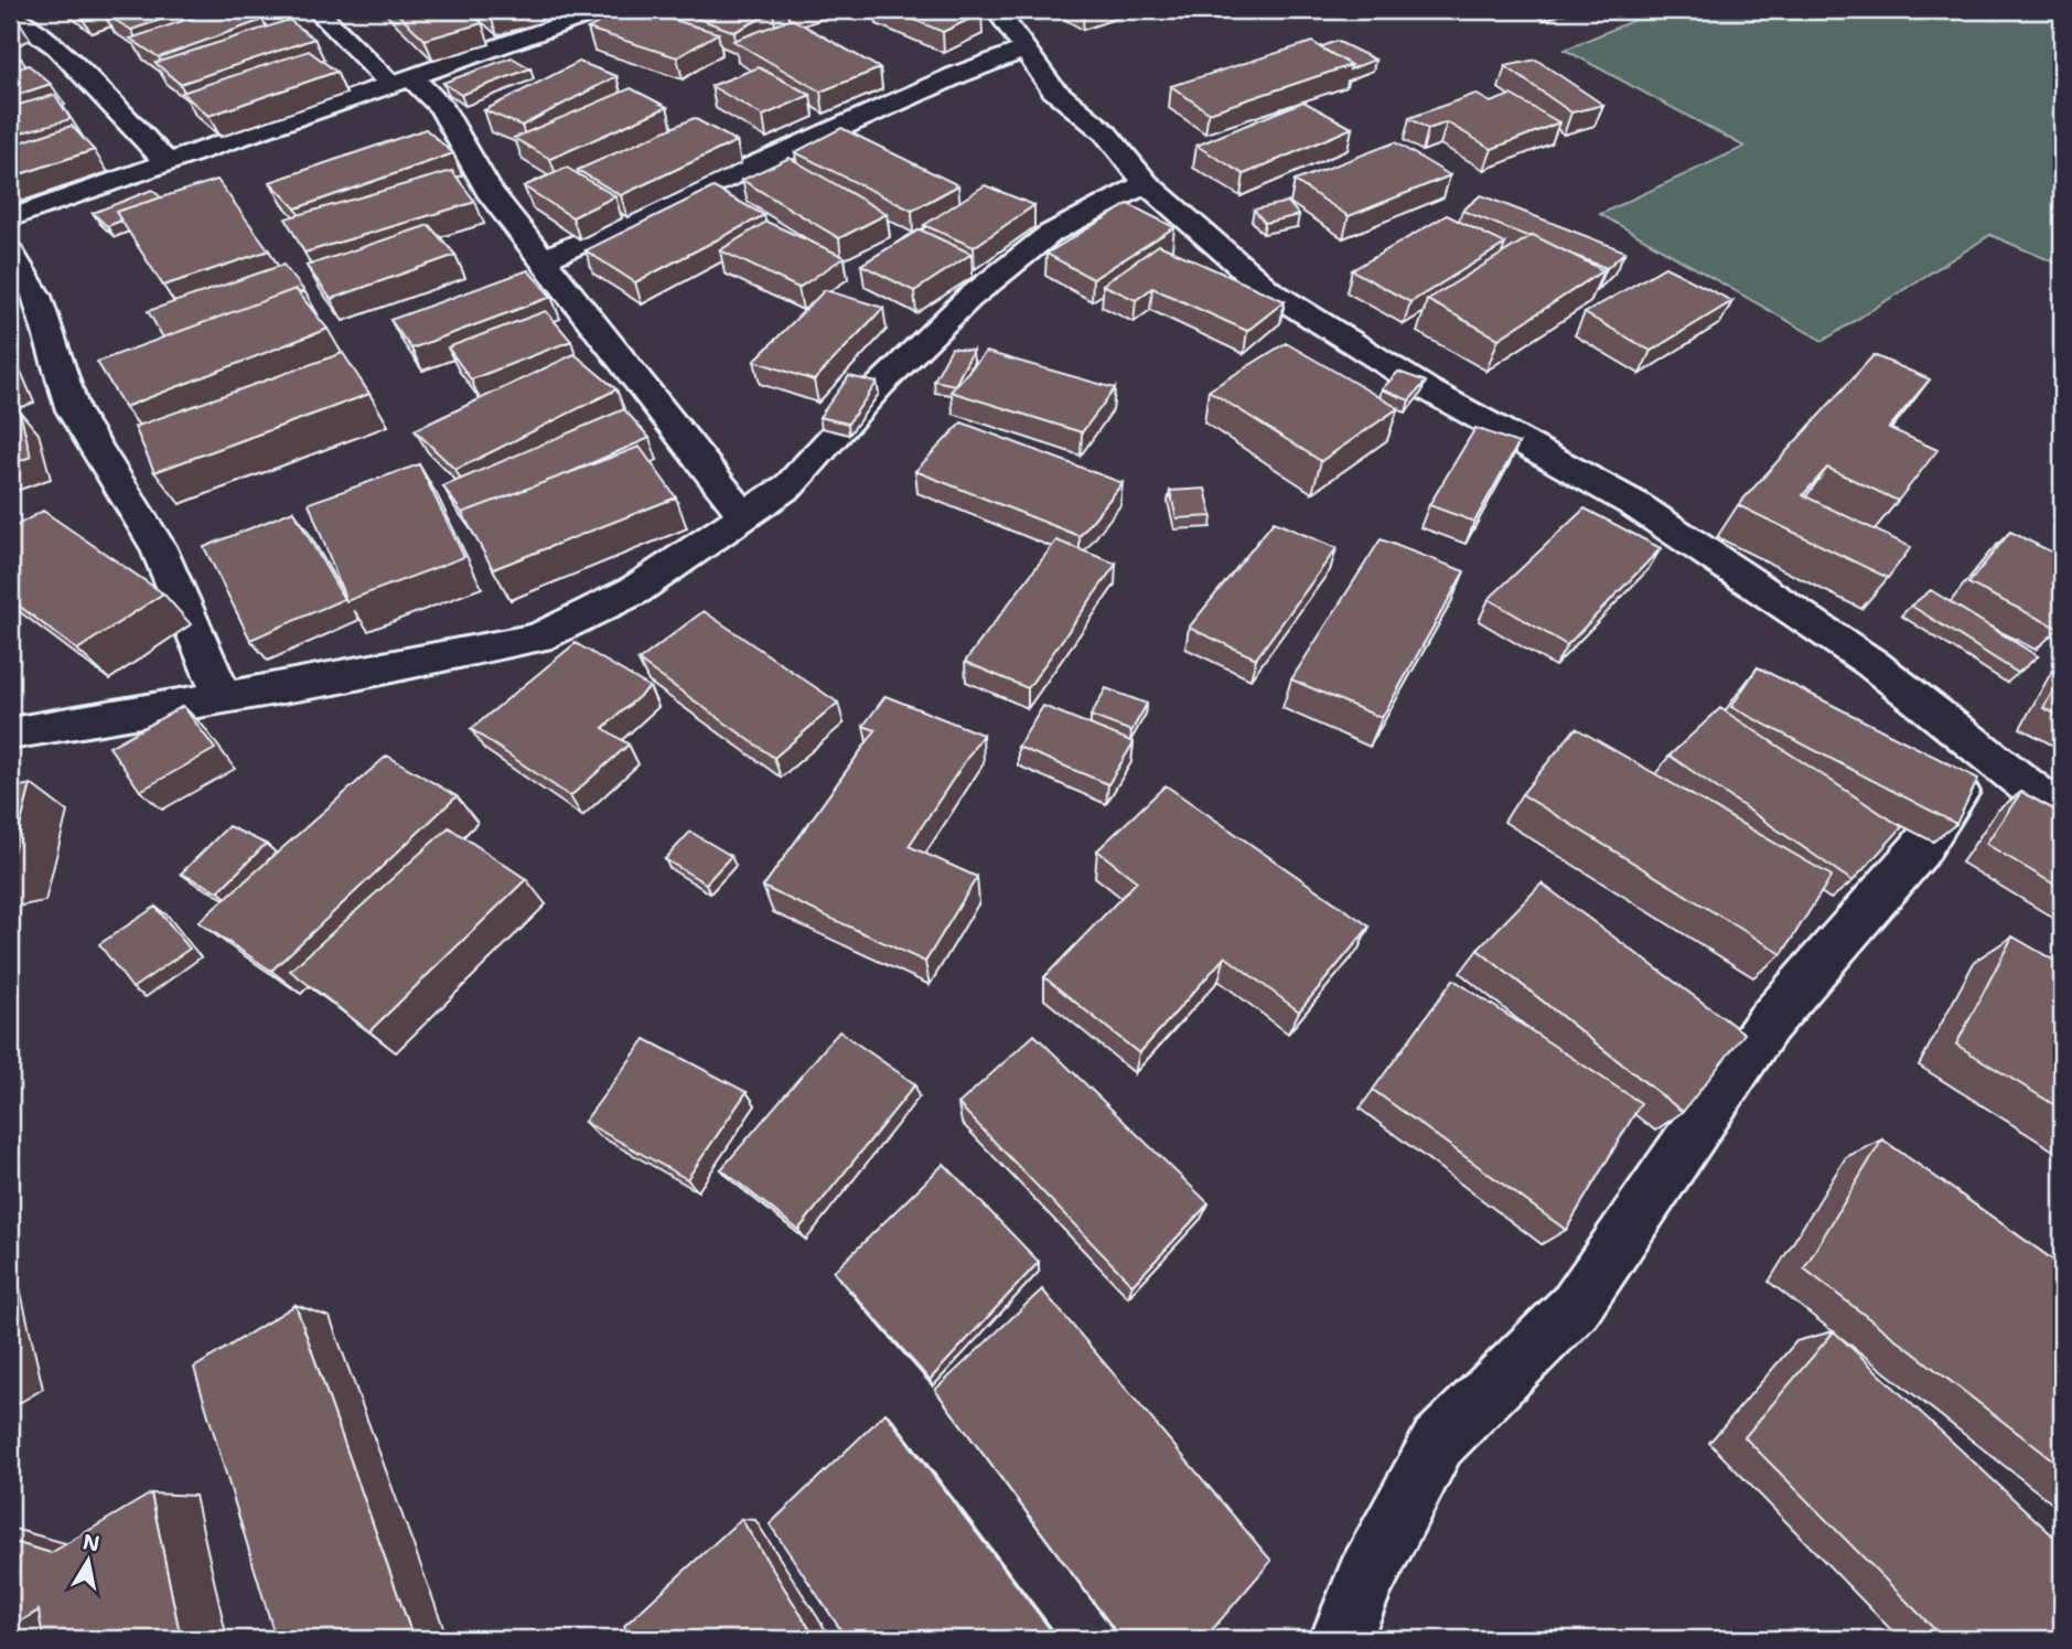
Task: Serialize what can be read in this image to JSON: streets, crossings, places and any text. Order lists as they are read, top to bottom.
{
  "north": "top"
}
